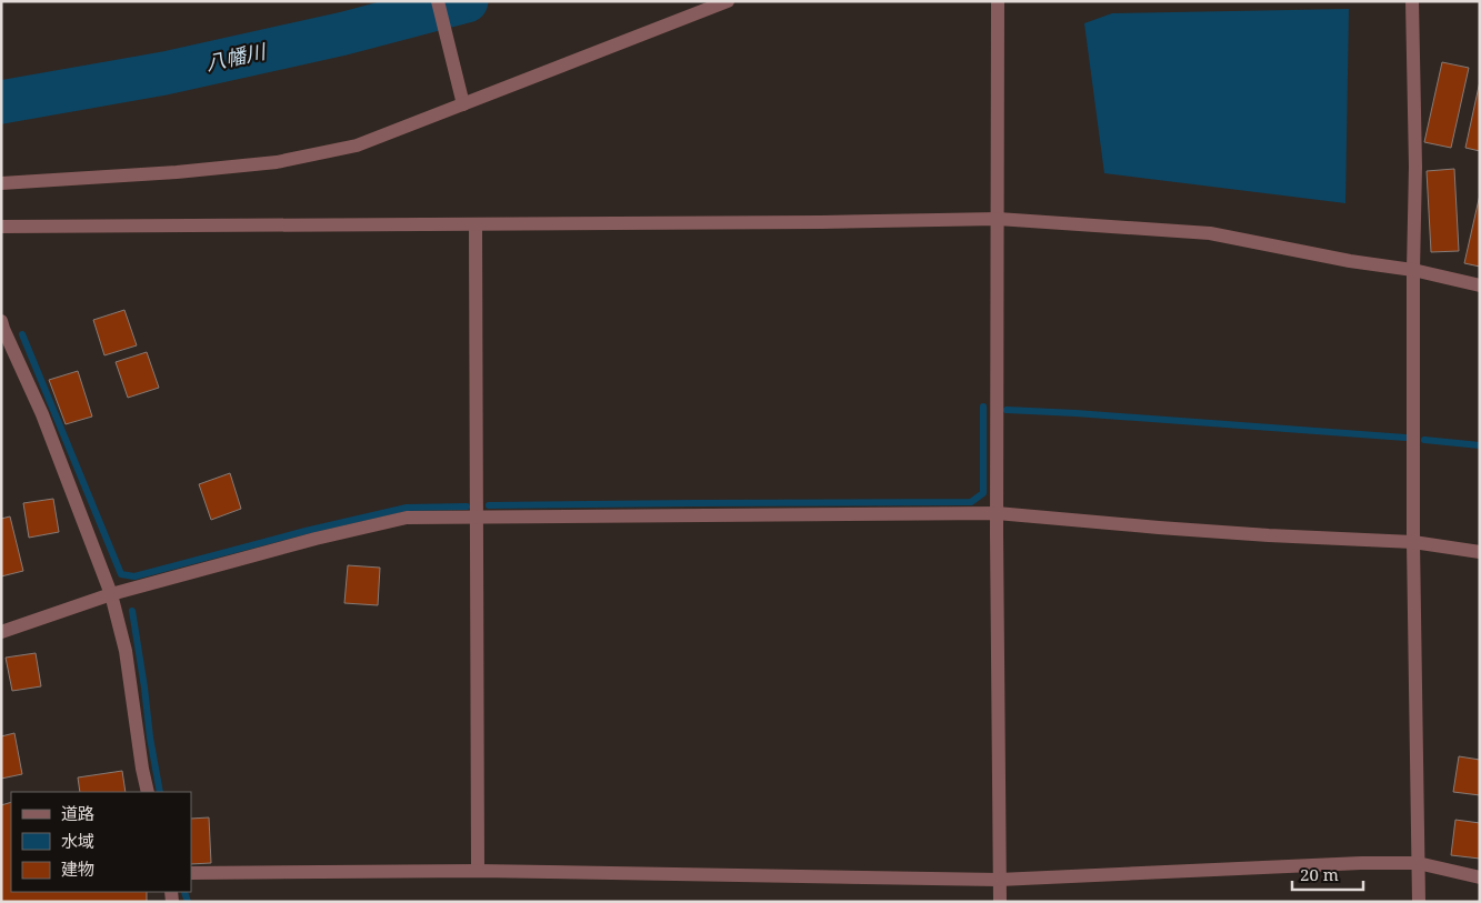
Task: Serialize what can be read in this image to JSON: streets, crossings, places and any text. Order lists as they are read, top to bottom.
{
  "water": ["八幡川"],
  "legend": ["道路", "水域", "建物"],
  "scale_bar": "20 m"
}
